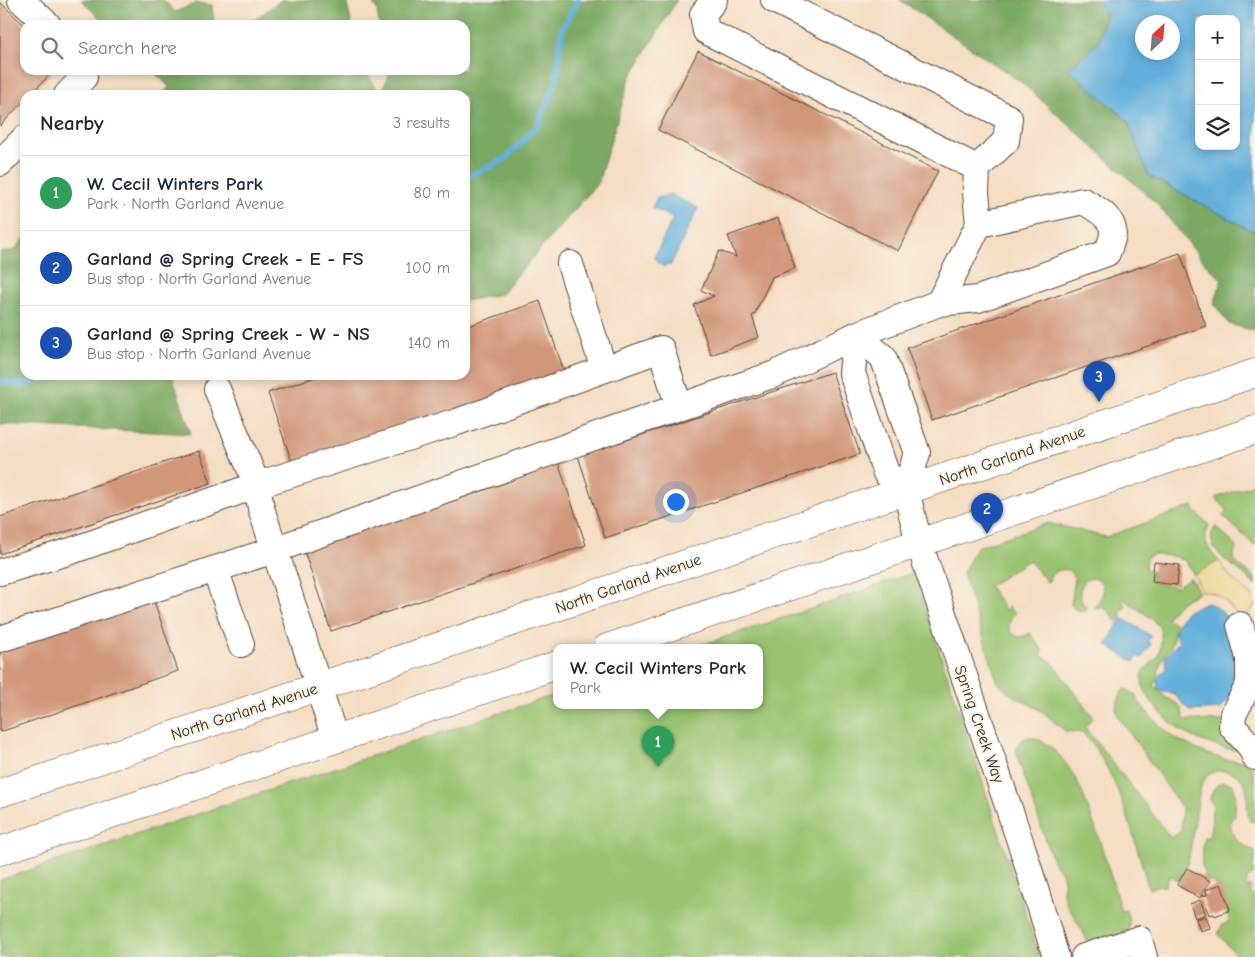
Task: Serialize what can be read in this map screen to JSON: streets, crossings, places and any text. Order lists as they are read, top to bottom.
{
  "streets": {
    "main road": ["North Garland Avenue"],
    "street": ["Spring Creek Way"]
  },
  "crossings": [
    ["North Garland Avenue", "Spring Creek Way"]
  ],
  "north": "top right",
  "page": {
    "map_buttons": ["+", "−"],
    "search": "Search here",
    "heading": ["Nearby", "3 results"],
    "list": [
      {
        "mark": "1",
        "name": "W. Cecil Winters Park",
        "note": "Park · North Garland Avenue",
        "value": "80 m"
      },
      {
        "mark": "2",
        "name": "Garland @ Spring Creek - E - FS",
        "note": "Bus stop · North Garland Avenue",
        "value": "100 m"
      },
      {
        "mark": "3",
        "name": "Garland @ Spring Creek - W - NS",
        "note": "Bus stop · North Garland Avenue",
        "value": "140 m"
      }
    ],
    "pins": ["3", "2", "1"],
    "popup": ["W. Cecil Winters Park", "Park"]
  }
}
